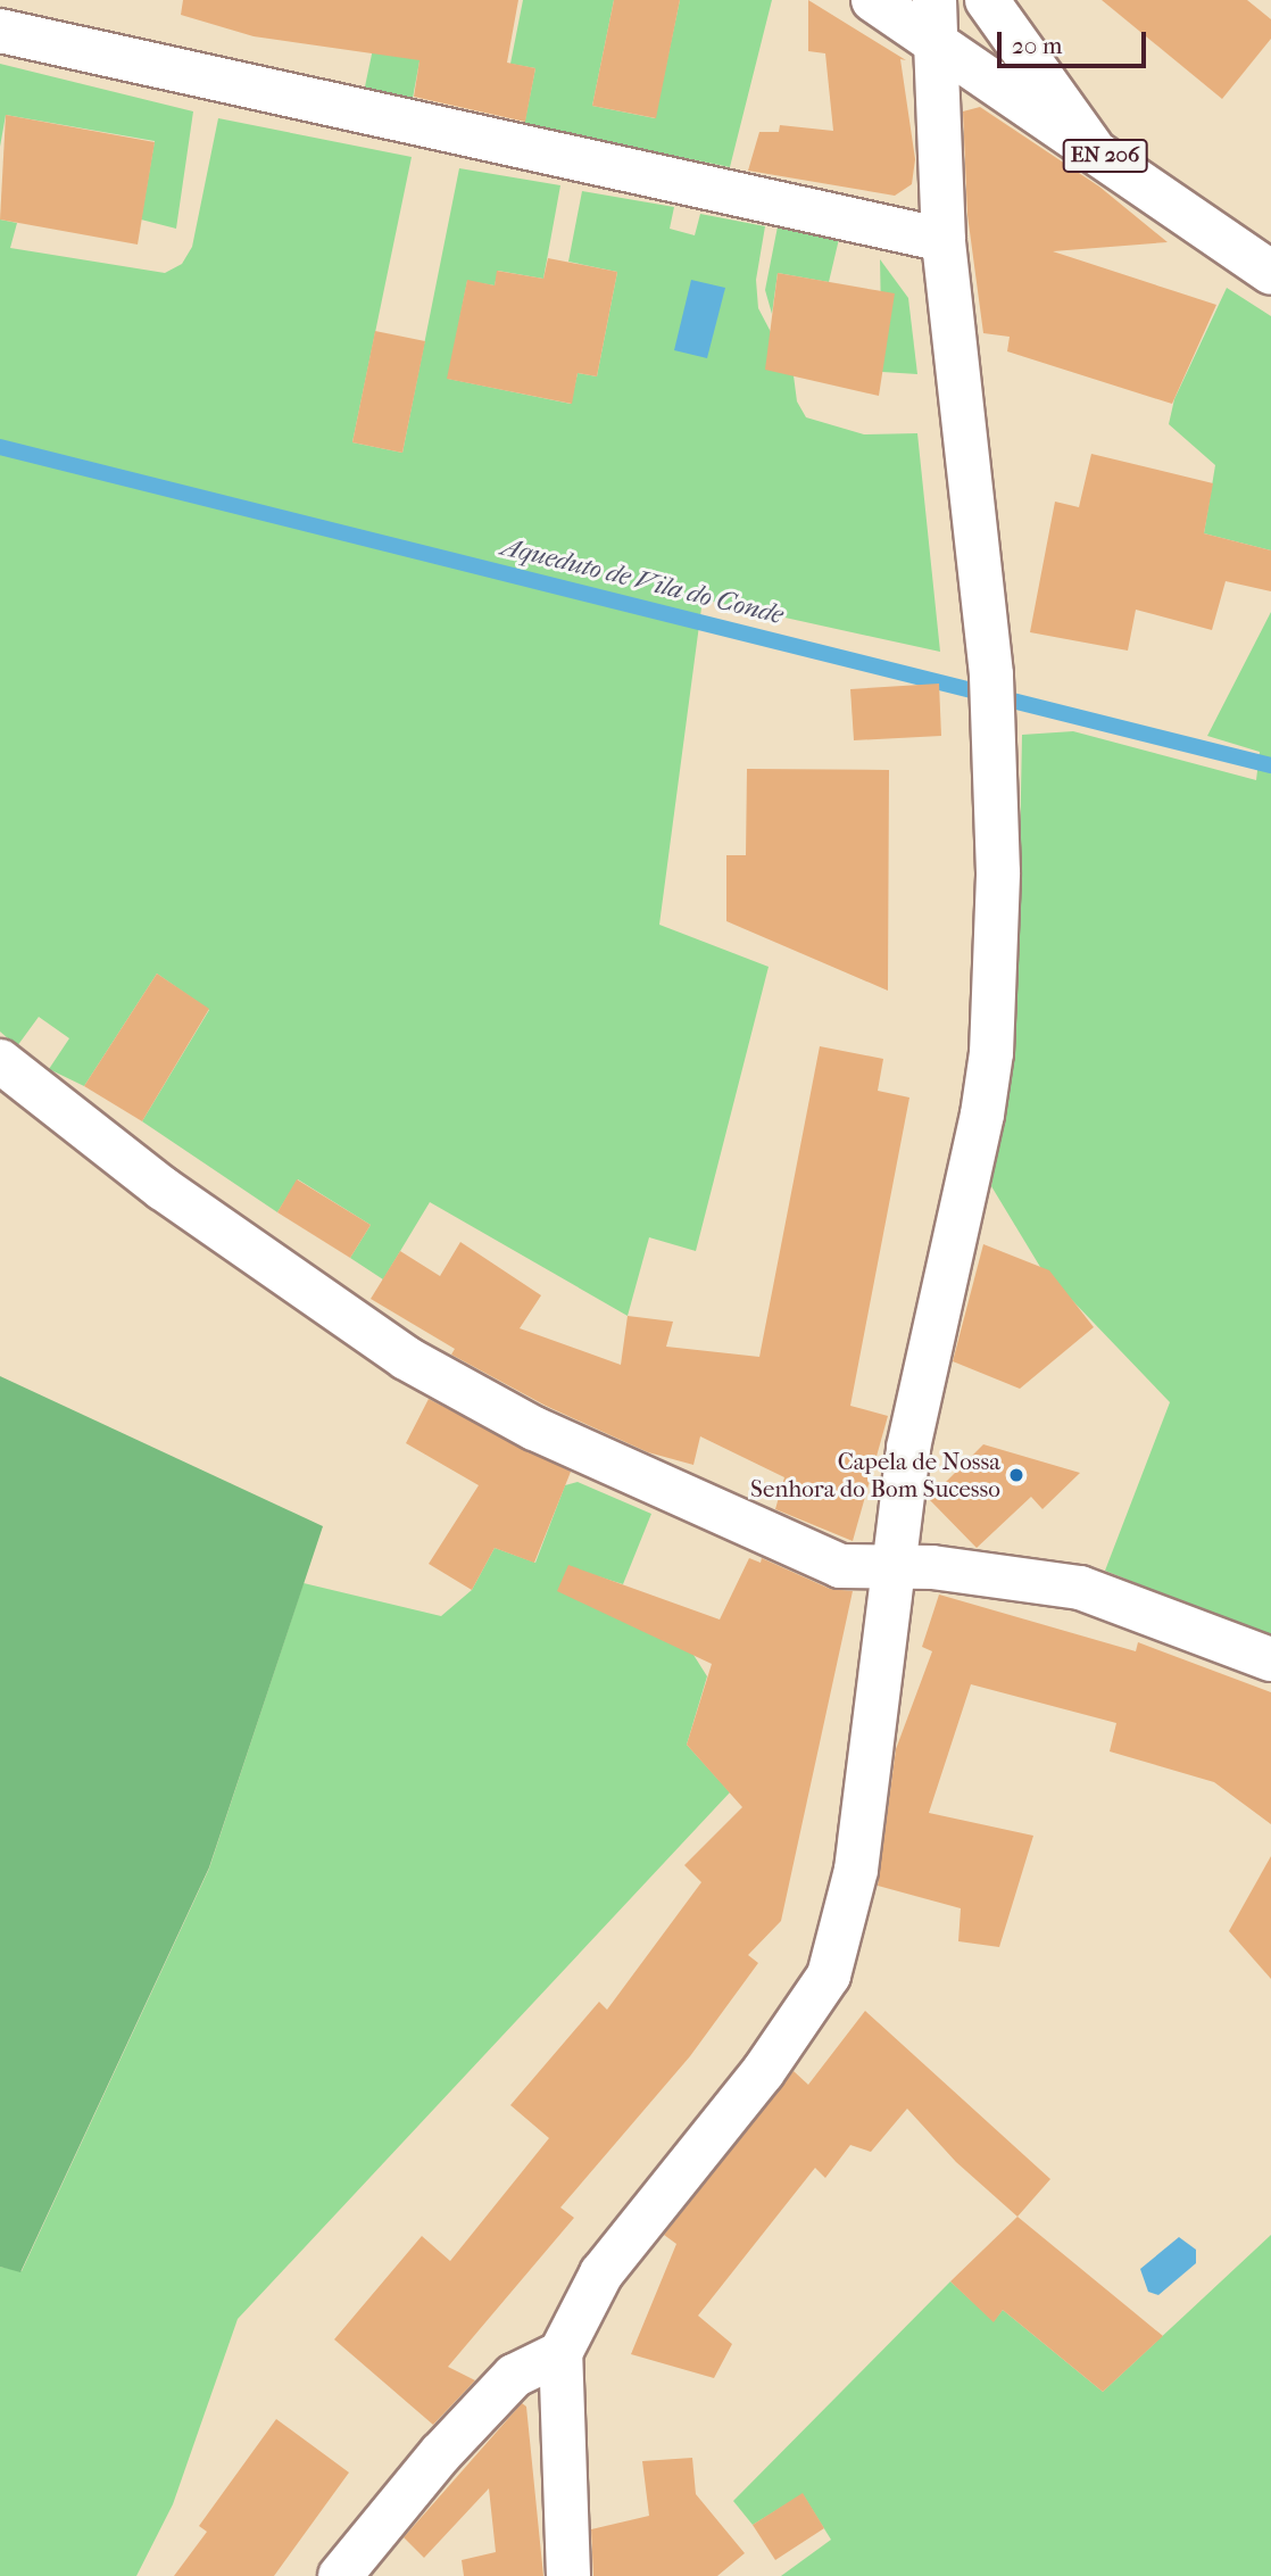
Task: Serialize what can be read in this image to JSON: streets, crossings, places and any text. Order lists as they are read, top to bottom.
{
  "streets": {
    "street": ["EN 206"]
  },
  "water": ["Aqueduto de Vila do Conde"],
  "places": ["Capela de Nossa Senhora do Bom Sucesso"],
  "scale_bar": "20 m"
}
